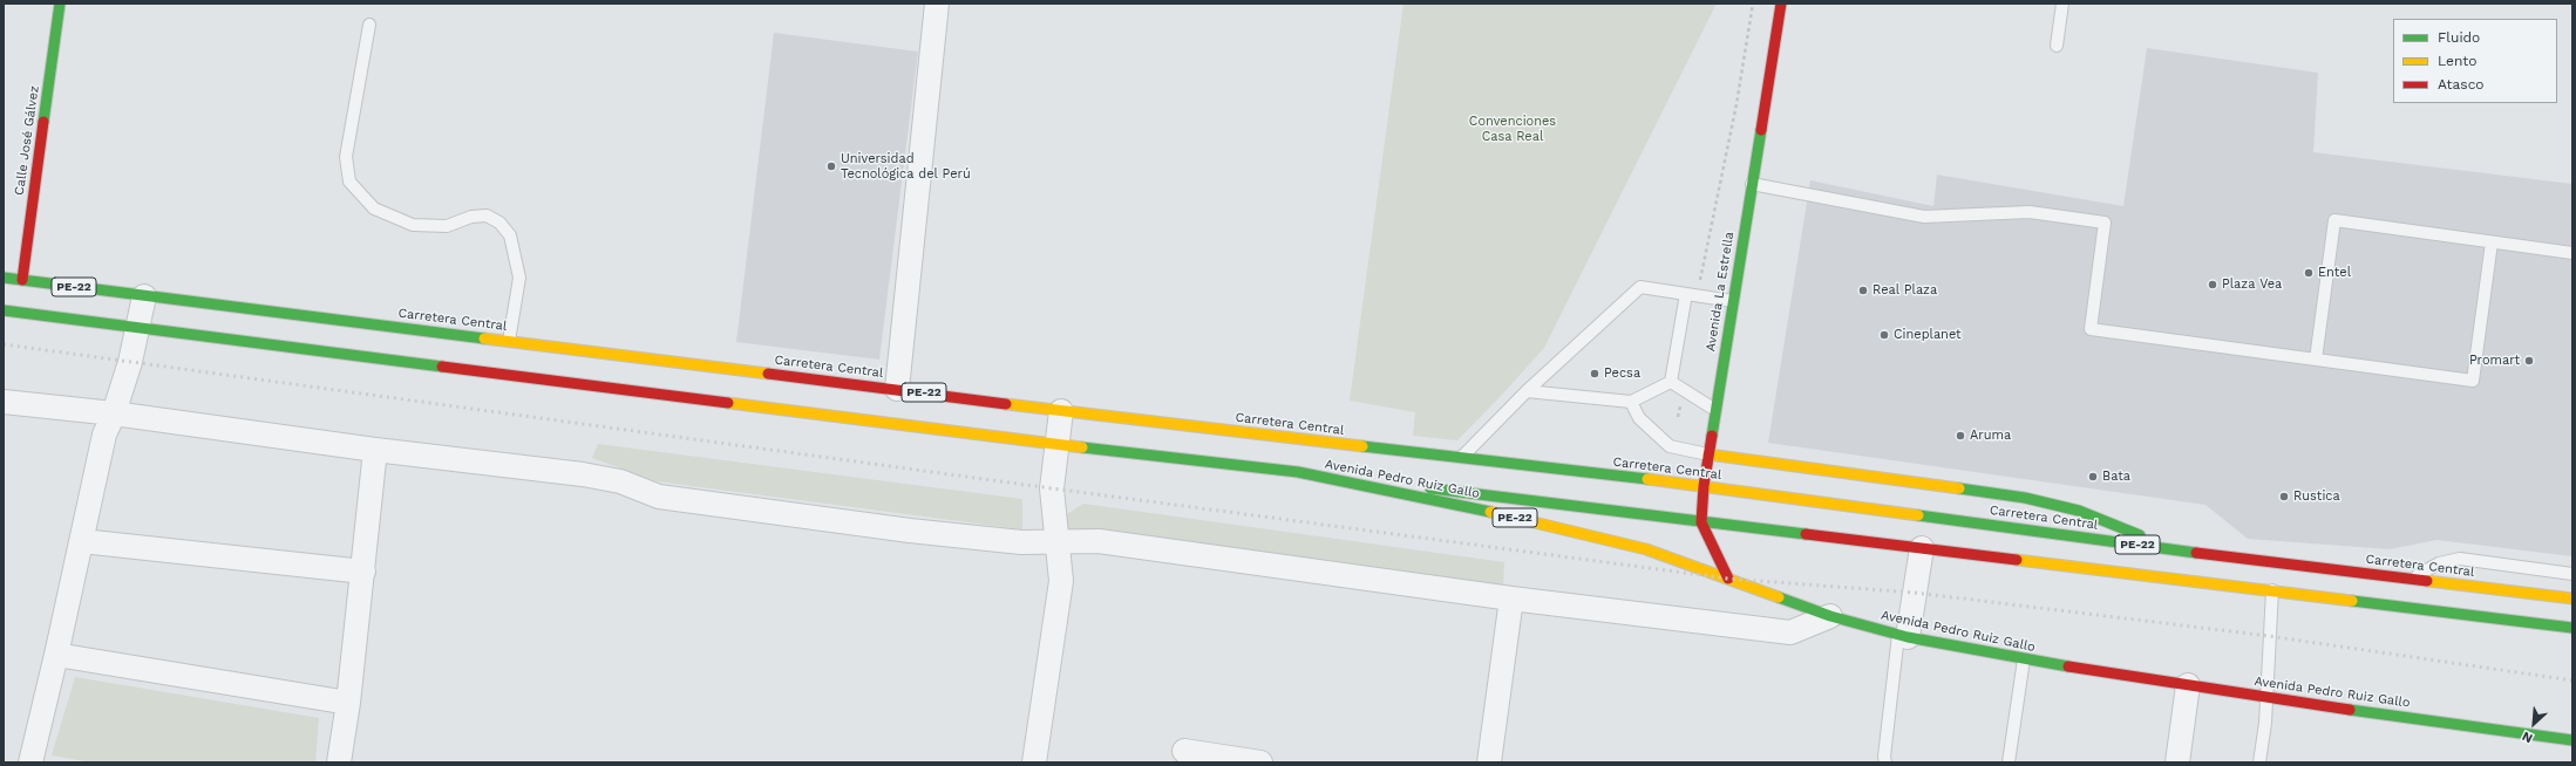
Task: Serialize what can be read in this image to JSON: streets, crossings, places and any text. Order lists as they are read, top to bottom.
{
  "streets": {
    "main road": [
      "Calle José Gálvez",
      "PE-22",
      "Avenida La Estrella",
      "Carretera Central",
      "Avenida Pedro Ruiz Gallo"
    ]
  },
  "crossings": [
    ["Calle José Gálvez", "Carretera Central"],
    ["PE-22", "Avenida Pedro Ruiz Gallo"],
    ["Avenida La Estrella", "Carretera Central"],
    ["Avenida La Estrella", "Avenida Pedro Ruiz Gallo"]
  ],
  "parks": ["Convenciones Casa Real"],
  "places": [
    "Universidad Tecnológica del Perú",
    "Entel",
    "Plaza Vea",
    "Real Plaza",
    "Cineplanet",
    "Promart",
    "Pecsa",
    "Aruma",
    "Bata",
    "Rustica"
  ],
  "legend": ["Fluido", "Lento", "Atasco"],
  "north": "bottom left"
}
